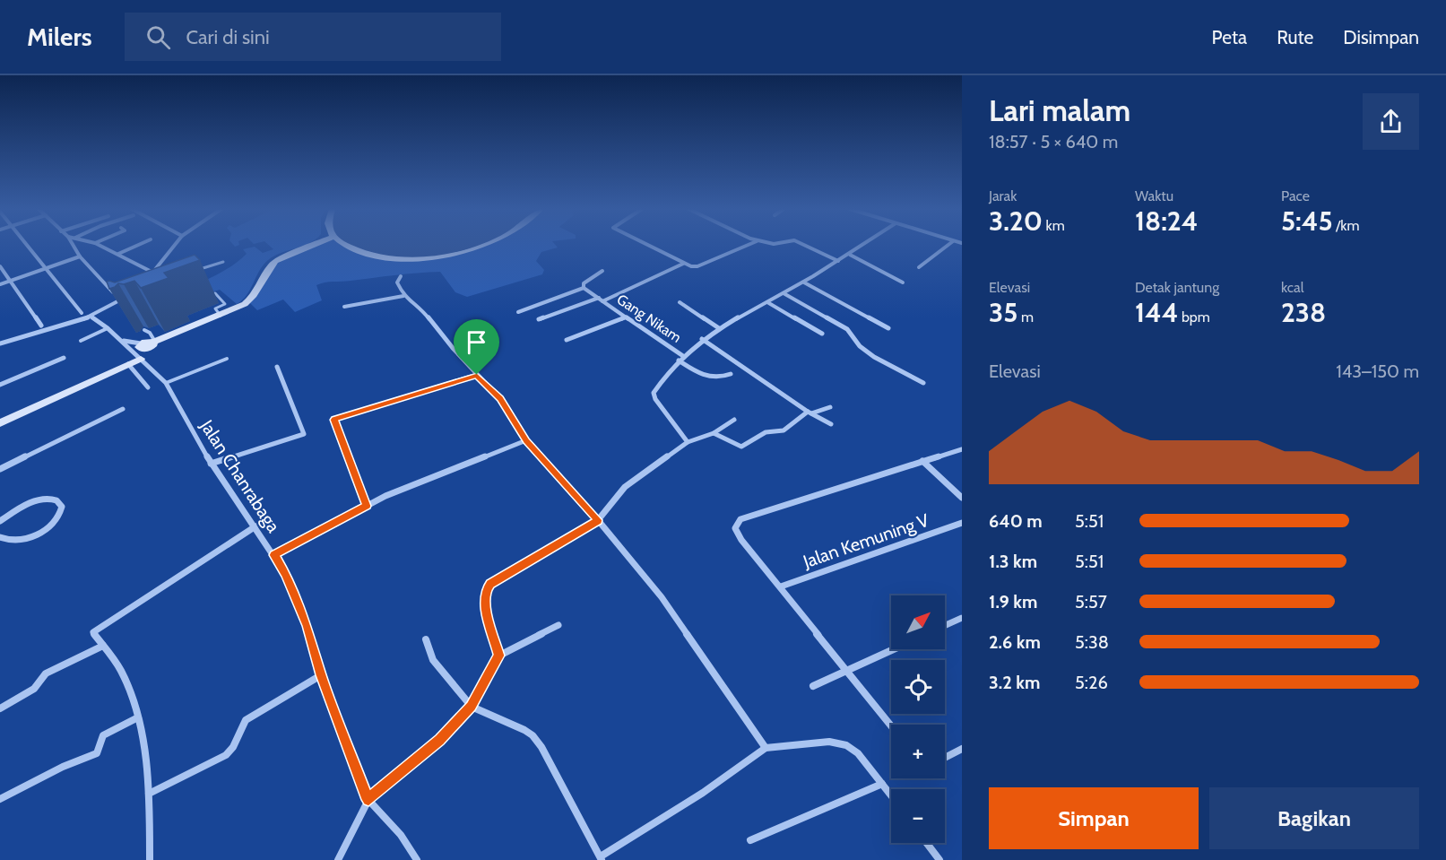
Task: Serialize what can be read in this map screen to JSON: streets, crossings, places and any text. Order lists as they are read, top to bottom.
{
  "streets": {
    "street": ["Gang Nikam", "Jalan Chanrabaga", "Jalan Kemuning V"]
  },
  "north": "top right",
  "page": {
    "header": "Milers",
    "search": "Cari di sini",
    "nav": ["Peta", "Rute", "Disimpan"],
    "heading": ["Lari malam", "18:57 · 5 × 640 m"],
    "stats": [
      ["Jarak", "3.20 km"],
      ["Waktu", "18:24"],
      ["Pace", "5:45 /km"],
      ["Elevasi", "35 m"],
      ["Detak jantung", "144 bpm"],
      ["kcal", "238"]
    ],
    "chart": ["Elevasi", "143–150 m"],
    "list": [
      {
        "name": "640 m",
        "note": "5:51"
      },
      {
        "name": "1.3 km",
        "note": "5:51"
      },
      {
        "name": "1.9 km",
        "note": "5:57"
      },
      {
        "name": "2.6 km",
        "note": "5:38"
      },
      {
        "name": "3.2 km",
        "note": "5:26"
      }
    ],
    "map_buttons": ["+", "−"],
    "buttons": ["Simpan", "Bagikan"]
  }
}
